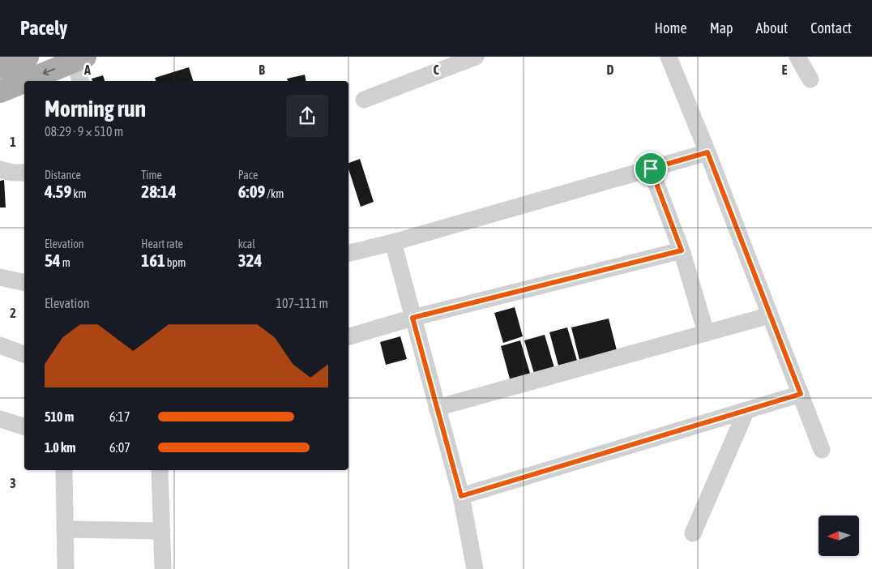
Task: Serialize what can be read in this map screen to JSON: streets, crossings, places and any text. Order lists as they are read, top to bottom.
{
  "north": "left",
  "page": {
    "header": "Pacely",
    "nav": [
      "Home",
      "Map",
      "About",
      "Contact"
    ],
    "heading": ["Morning run", "08:29 · 9 × 510 m"],
    "stats": [
      ["Distance", "4.59 km"],
      ["Time", "28:14"],
      ["Pace", "6:09 /km"],
      ["Elevation", "54 m"],
      ["Heart rate", "161 bpm"],
      ["kcal", "324"]
    ],
    "chart": ["Elevation", "107–111 m"],
    "list": [
      {
        "name": "510 m",
        "note": "6:17"
      },
      {
        "name": "1.0 km",
        "note": "6:07"
      }
    ]
  },
  "grid": {
    "columns": [
      "A",
      "B",
      "C",
      "D",
      "E"
    ],
    "rows": ["1", "2", "3"]
  }
}
